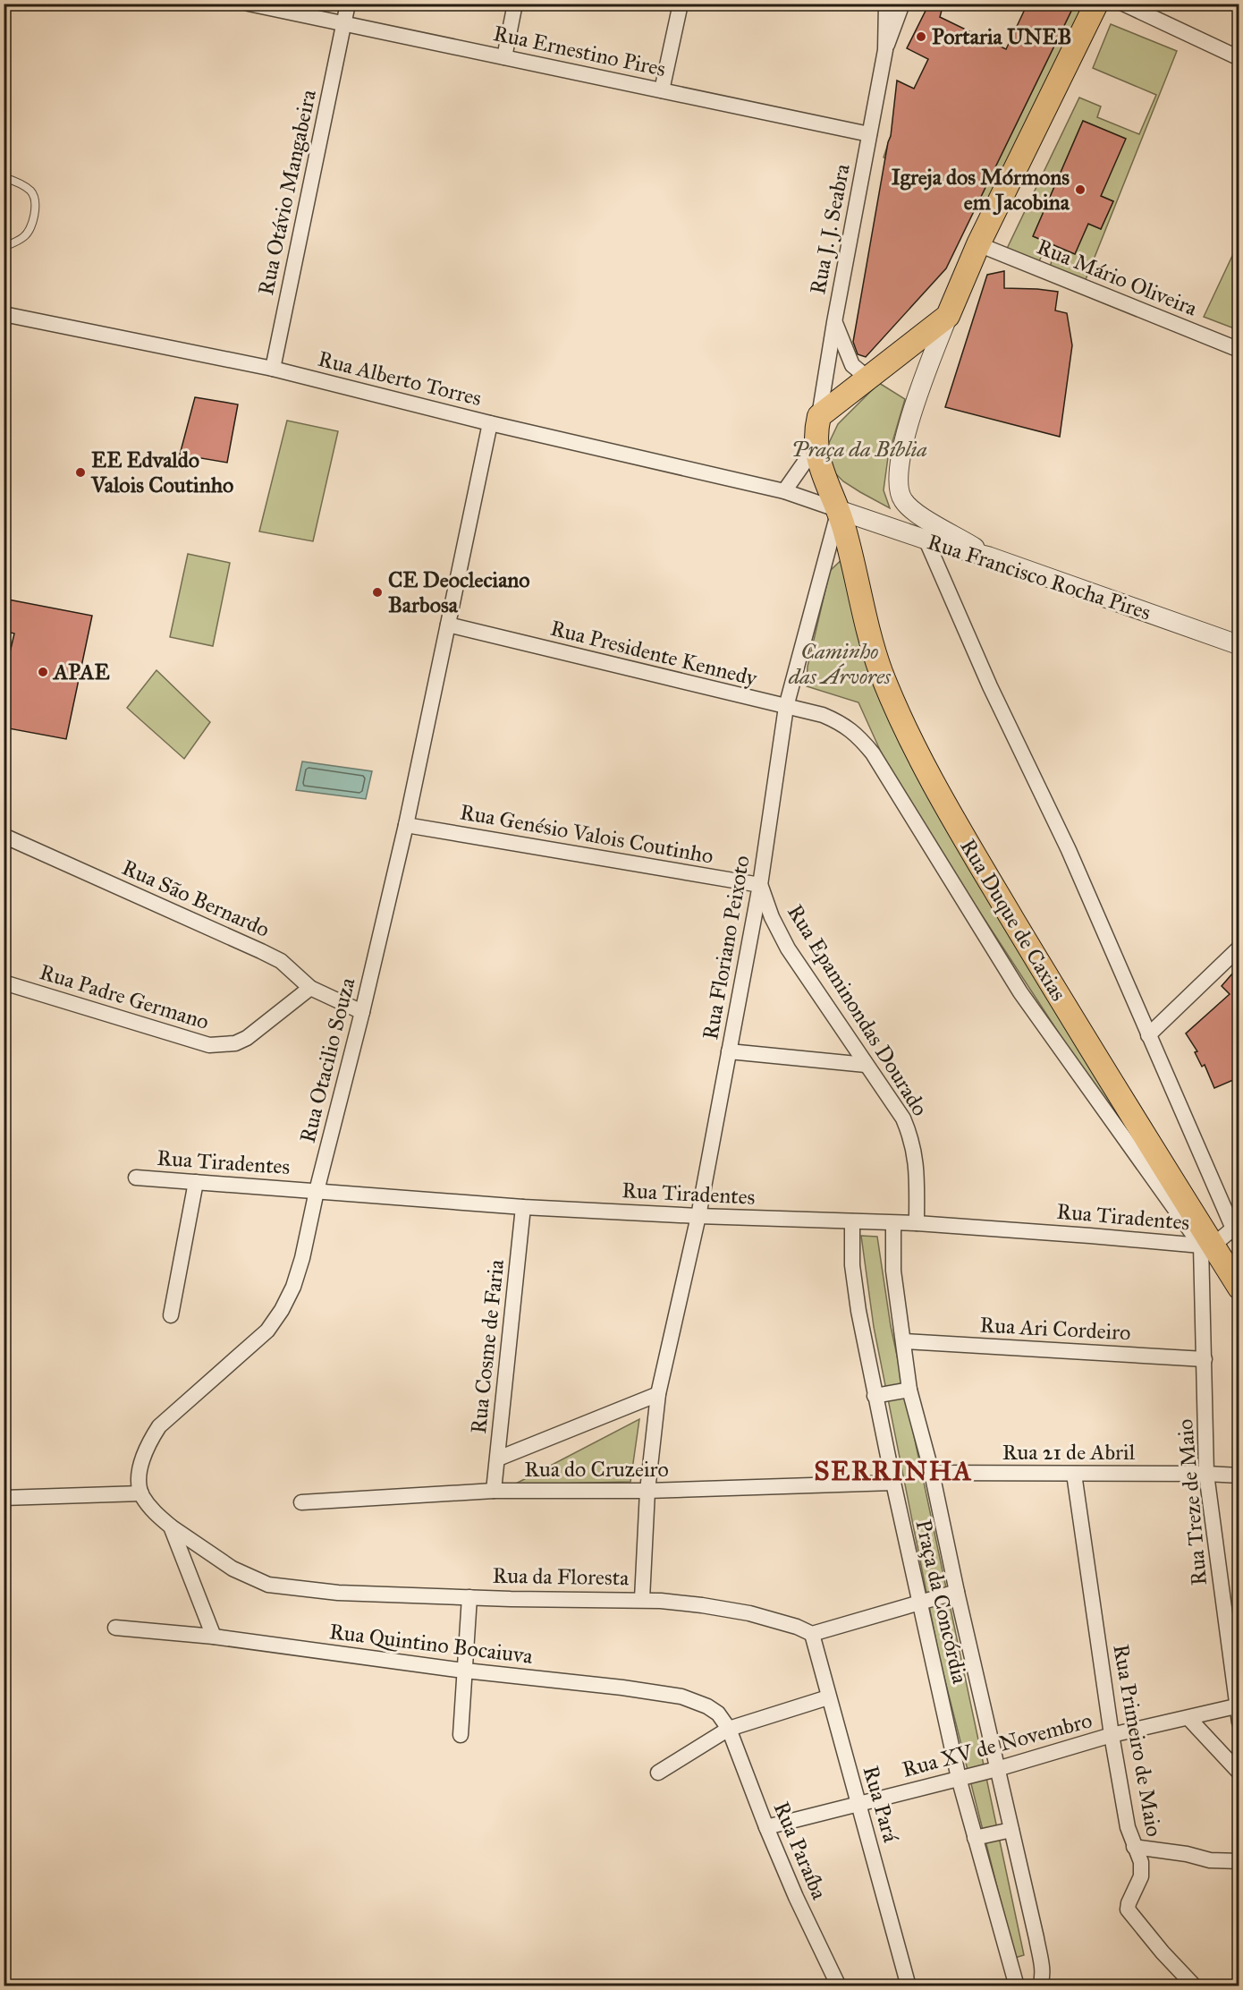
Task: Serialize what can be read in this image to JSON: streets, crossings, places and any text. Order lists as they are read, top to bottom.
{
  "streets": {
    "main road": ["Rua Duque de Caxias"],
    "street": [
      "Rua Ernestino Pires",
      "Rua Otávio Mangabeira",
      "Rua J. J. Seabra",
      "Rua Mário Oliveira",
      "Rua Alberto Torres",
      "Rua Francisco Rocha Pires",
      "Rua Presidente Kennedy",
      "Rua Genésio Valois Coutinho",
      "Rua São Bernardo",
      "Rua Floriano Peixoto",
      "Rua Padre Germano",
      "Rua Epaminondas Dourado",
      "Rua Otacilio Souza",
      "Rua Tiradentes",
      "Rua Ari Cordeiro",
      "Rua Cosme de Faria",
      "Rua 21 de Abril",
      "Rua do Cruzeiro",
      "Rua Treze de Maio",
      "Rua da Floresta",
      "Praça da Concórdia",
      "Rua Quintino Bocaiuva",
      "Rua Primeiro de Maio",
      "Rua XV de Novembro",
      "Rua Pará",
      "Rua Paraíba"
    ]
  },
  "crossings": [
    ["Rua Ernestino Pires", "Rua Otávio Mangabeira"],
    ["Rua Ernestino Pires", "Rua J. J. Seabra"],
    ["Rua Otávio Mangabeira", "Rua Alberto Torres"],
    ["Rua Alberto Torres", "Rua Francisco Rocha Pires"],
    ["Rua Alberto Torres", "Rua Otacilio Souza"],
    ["Rua Francisco Rocha Pires", "Rua Duque de Caxias"],
    ["Rua Francisco Rocha Pires", "Rua Floriano Peixoto"],
    ["Rua Presidente Kennedy", "Rua Duque de Caxias"],
    ["Rua Presidente Kennedy", "Rua Floriano Peixoto"],
    ["Rua Presidente Kennedy", "Rua Otacilio Souza"],
    ["Rua Genésio Valois Coutinho", "Rua Floriano Peixoto"],
    ["Rua Genésio Valois Coutinho", "Rua Epaminondas Dourado"],
    ["Rua Genésio Valois Coutinho", "Rua Otacilio Souza"],
    ["Rua São Bernardo", "Rua Padre Germano"],
    ["Rua São Bernardo", "Rua Otacilio Souza"],
    ["Rua Duque de Caxias", "Rua Floriano Peixoto"],
    ["Rua Duque de Caxias", "Rua Tiradentes"],
    ["Rua Duque de Caxias", "Rua Treze de Maio"],
    ["Rua Floriano Peixoto", "Rua Epaminondas Dourado"],
    ["Rua Floriano Peixoto", "Rua Tiradentes"],
    ["Rua Floriano Peixoto", "Rua do Cruzeiro"],
    ["Rua Floriano Peixoto", "Rua da Floresta"],
    ["Rua Epaminondas Dourado", "Rua Tiradentes"],
    ["Rua Otacilio Souza", "Rua Tiradentes"],
    ["Rua Tiradentes", "Rua Cosme de Faria"],
    ["Rua Tiradentes", "Rua Treze de Maio"],
    ["Rua Tiradentes", "Praça da Concórdia"],
    ["Rua Ari Cordeiro", "Rua Treze de Maio"],
    ["Rua Ari Cordeiro", "Praça da Concórdia"],
    ["Rua Cosme de Faria", "Rua do Cruzeiro"],
    ["Rua 21 de Abril", "Rua Treze de Maio"],
    ["Rua 21 de Abril", "Praça da Concórdia"],
    ["Rua 21 de Abril", "Rua Primeiro de Maio"],
    ["Rua do Cruzeiro", "Praça da Concórdia"],
    ["Rua Treze de Maio", "Rua XV de Novembro"],
    ["Rua da Floresta", "Rua Pará"],
    ["Praça da Concórdia", "Rua XV de Novembro"],
    ["Rua Quintino Bocaiuva", "Rua Paraíba"],
    ["Rua Primeiro de Maio", "Rua XV de Novembro"],
    ["Rua XV de Novembro", "Rua Pará"],
    ["Rua XV de Novembro", "Rua Paraíba"]
  ],
  "districts": ["SERRINHA"],
  "parks": ["Praça da Bíblia", "Caminho das Árvores"],
  "places": [
    "Portaria UNEB",
    "Igreja dos Mórmons em Jacobina",
    "EE Edvaldo Valois Coutinho",
    "CE Deocleciano Barbosa",
    "APAE"
  ]
}
